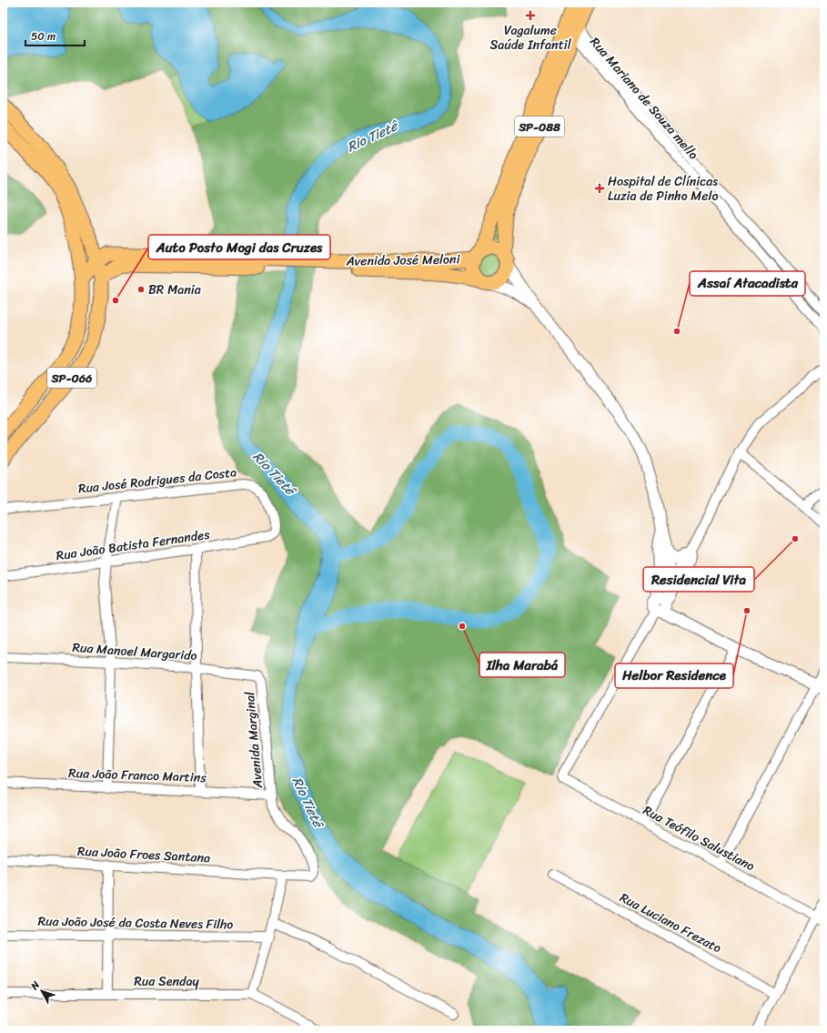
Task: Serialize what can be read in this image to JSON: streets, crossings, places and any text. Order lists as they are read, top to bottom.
{
  "streets": {
    "main road": ["SP-088", "Avenida José Meloni", "SP-066"],
    "street": [
      "Rua Mariano de Souza mello",
      "Rua José Rodrigues da Costa",
      "Rua João Batista Fernandes",
      "Rua Manoel Margarido",
      "Avenida Marginal",
      "Rua João Franco Martins",
      "Rua Teófilo Salustiano",
      "Rua João Froes Santana",
      "Rua João José da Costa Neves Filho",
      "Rua Luciano Frezato",
      "Rua Senday"
    ]
  },
  "crossings": [
    ["Rua Mariano de Souza mello", "SP-088"],
    ["SP-088", "Avenida José Meloni"],
    ["Avenida José Meloni", "SP-066"],
    ["Rua José Rodrigues da Costa", "Rua João Batista Fernandes"],
    ["Rua Manoel Margarido", "Avenida Marginal"],
    ["Avenida Marginal", "Rua João Franco Martins"],
    ["Avenida Marginal", "Rua João Froes Santana"]
  ],
  "water": ["Rio Tietê"],
  "places": {
    "health": ["Vagalume Saúde Infantil", "Hospital de Clínicas Luzia de Pinho Melo"],
    "other": [
      "BR Mania",
      "Auto Posto Mogi das Cruzes",
      "Assaí Atacadista",
      "Residencial Vita",
      "Helbor Residence",
      "Ilha Marabá"
    ]
  },
  "scale_bar": "50 m",
  "north": "top left"
}
